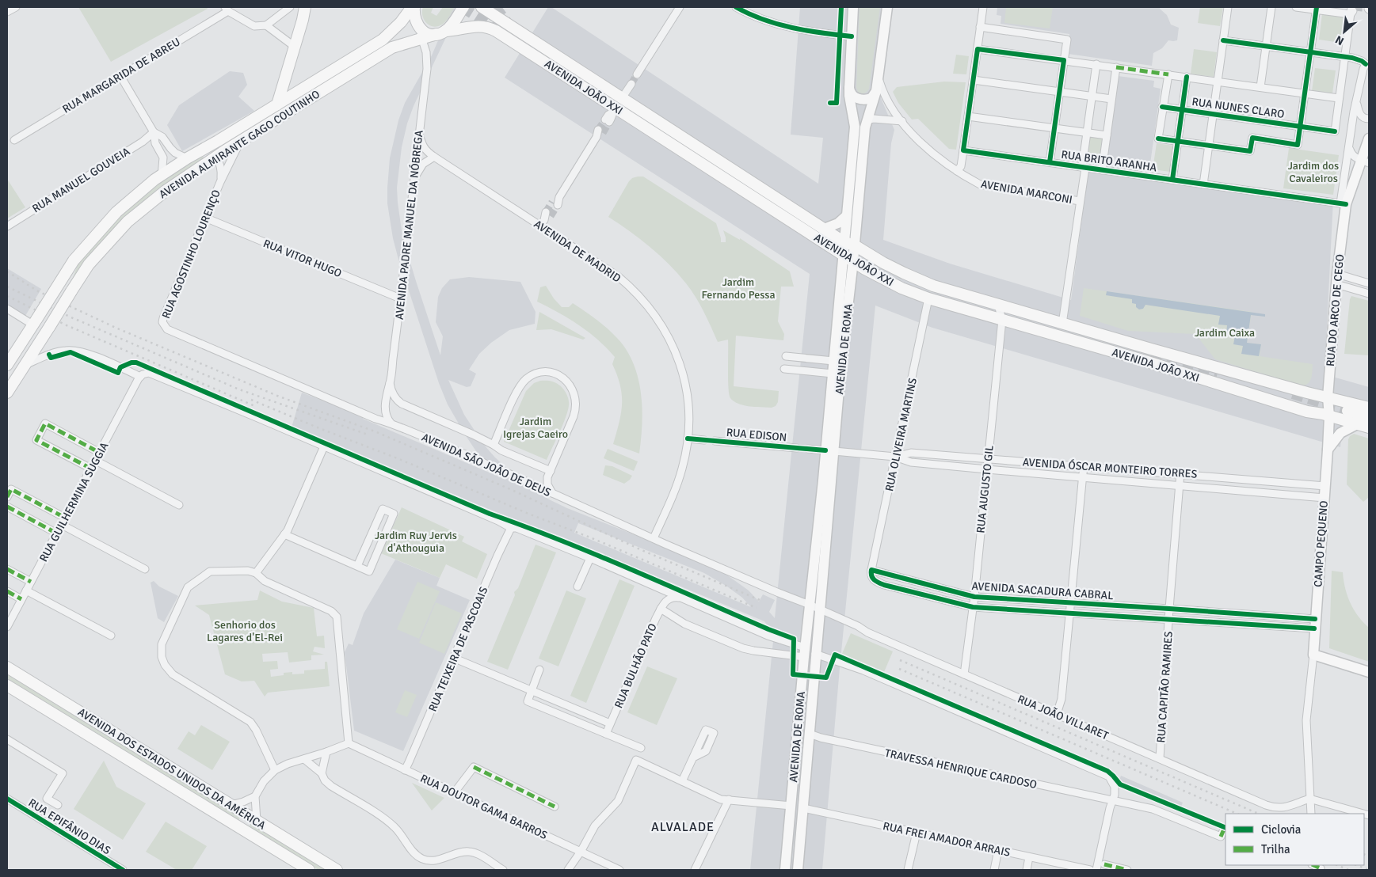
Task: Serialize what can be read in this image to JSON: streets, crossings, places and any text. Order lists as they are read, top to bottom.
{
  "streets": {
    "main road": [
      "AVENIDA JOÃO XXI",
      "AVENIDA ALMIRANTE GAGO COUTINHO",
      "RUA DO ARCO DE CEGO",
      "AVENIDA DE ROMA",
      "CAMPO PEQUENO",
      "AVENIDA DOS ESTADOS UNIDOS DA AMÉRICA"
    ],
    "street": [
      "RUA MARGARIDA DE ABREU",
      "RUA NUNES CLARO",
      "RUA BRITO ARANHA",
      "RUA MANUEL GOUVEIA",
      "AVENIDA MARCONI",
      "AVENIDA PADRE MANUEL DA NÓBREGA",
      "AVENIDA DE MADRID",
      "RUA AGOSTINHO LOURENÇO",
      "RUA VITOR HUGO",
      "RUA EDISON",
      "RUA OLIVEIRA MARTINS",
      "AVENIDA SÃO JOÃO DE DEUS",
      "AVENIDA ÓSCAR MONTEIRO TORRES",
      "RUA AUGUSTO GIL",
      "RUA GUILHERMINA SUGGIA",
      "AVENIDA SACADURA CABRAL",
      "RUA TEIXEIRA DE PASCOAIS",
      "RUA BULHÃO PATO",
      "RUA CAPITÃO RAMIRES",
      "RUA JOÃO VILLARET",
      "TRAVESSA HENRIQUE CARDOSO",
      "RUA DOUTOR GAMA BARROS",
      "RUA EPIFÂNIO DIAS",
      "RUA FREI AMADOR ARRAIS"
    ]
  },
  "crossings": [
    ["AVENIDA JOÃO XXI", "AVENIDA ALMIRANTE GAGO COUTINHO"],
    ["AVENIDA JOÃO XXI", "RUA DO ARCO DE CEGO"],
    ["AVENIDA JOÃO XXI", "AVENIDA DE ROMA"],
    ["AVENIDA JOÃO XXI", "RUA OLIVEIRA MARTINS"],
    ["AVENIDA JOÃO XXI", "RUA AUGUSTO GIL"],
    ["AVENIDA JOÃO XXI", "CAMPO PEQUENO"],
    ["AVENIDA ALMIRANTE GAGO COUTINHO", "AVENIDA PADRE MANUEL DA NÓBREGA"],
    ["AVENIDA ALMIRANTE GAGO COUTINHO", "RUA AGOSTINHO LOURENÇO"],
    ["RUA BRITO ARANHA", "RUA DO ARCO DE CEGO"],
    ["AVENIDA MARCONI", "AVENIDA DE ROMA"],
    ["AVENIDA PADRE MANUEL DA NÓBREGA", "AVENIDA DE MADRID"],
    ["AVENIDA PADRE MANUEL DA NÓBREGA", "RUA VITOR HUGO"],
    ["AVENIDA PADRE MANUEL DA NÓBREGA", "AVENIDA SÃO JOÃO DE DEUS"],
    ["AVENIDA DE MADRID", "AVENIDA SÃO JOÃO DE DEUS"],
    ["RUA AGOSTINHO LOURENÇO", "RUA VITOR HUGO"],
    ["RUA AGOSTINHO LOURENÇO", "AVENIDA SÃO JOÃO DE DEUS"],
    ["RUA DO ARCO DE CEGO", "CAMPO PEQUENO"],
    ["AVENIDA DE ROMA", "AVENIDA SÃO JOÃO DE DEUS"],
    ["AVENIDA DE ROMA", "AVENIDA ÓSCAR MONTEIRO TORRES"],
    ["AVENIDA DE ROMA", "RUA JOÃO VILLARET"],
    ["AVENIDA DE ROMA", "TRAVESSA HENRIQUE CARDOSO"],
    ["AVENIDA DE ROMA", "RUA FREI AMADOR ARRAIS"],
    ["RUA OLIVEIRA MARTINS", "AVENIDA ÓSCAR MONTEIRO TORRES"],
    ["RUA OLIVEIRA MARTINS", "AVENIDA SACADURA CABRAL"],
    ["AVENIDA ÓSCAR MONTEIRO TORRES", "RUA AUGUSTO GIL"],
    ["AVENIDA ÓSCAR MONTEIRO TORRES", "CAMPO PEQUENO"],
    ["AVENIDA ÓSCAR MONTEIRO TORRES", "RUA CAPITÃO RAMIRES"],
    ["RUA AUGUSTO GIL", "AVENIDA SACADURA CABRAL"],
    ["RUA AUGUSTO GIL", "RUA JOÃO VILLARET"],
    ["CAMPO PEQUENO", "AVENIDA SACADURA CABRAL"],
    ["AVENIDA SACADURA CABRAL", "RUA CAPITÃO RAMIRES"],
    ["RUA TEIXEIRA DE PASCOAIS", "RUA DOUTOR GAMA BARROS"],
    ["RUA CAPITÃO RAMIRES", "RUA JOÃO VILLARET"]
  ],
  "districts": ["ALVALADE"],
  "parks": [
    "Jardim dos Cavaleiros",
    "Jardim Fernando Pessa",
    "Jardim Caixa",
    "Jardim Igrejas Caeiro",
    "Jardim Ruy Jervis d'Athouguia",
    "Senhorio dos Lagares d'El-Rei"
  ],
  "legend": ["Ciclovia", "Trilha"],
  "north": "bottom left"
}
